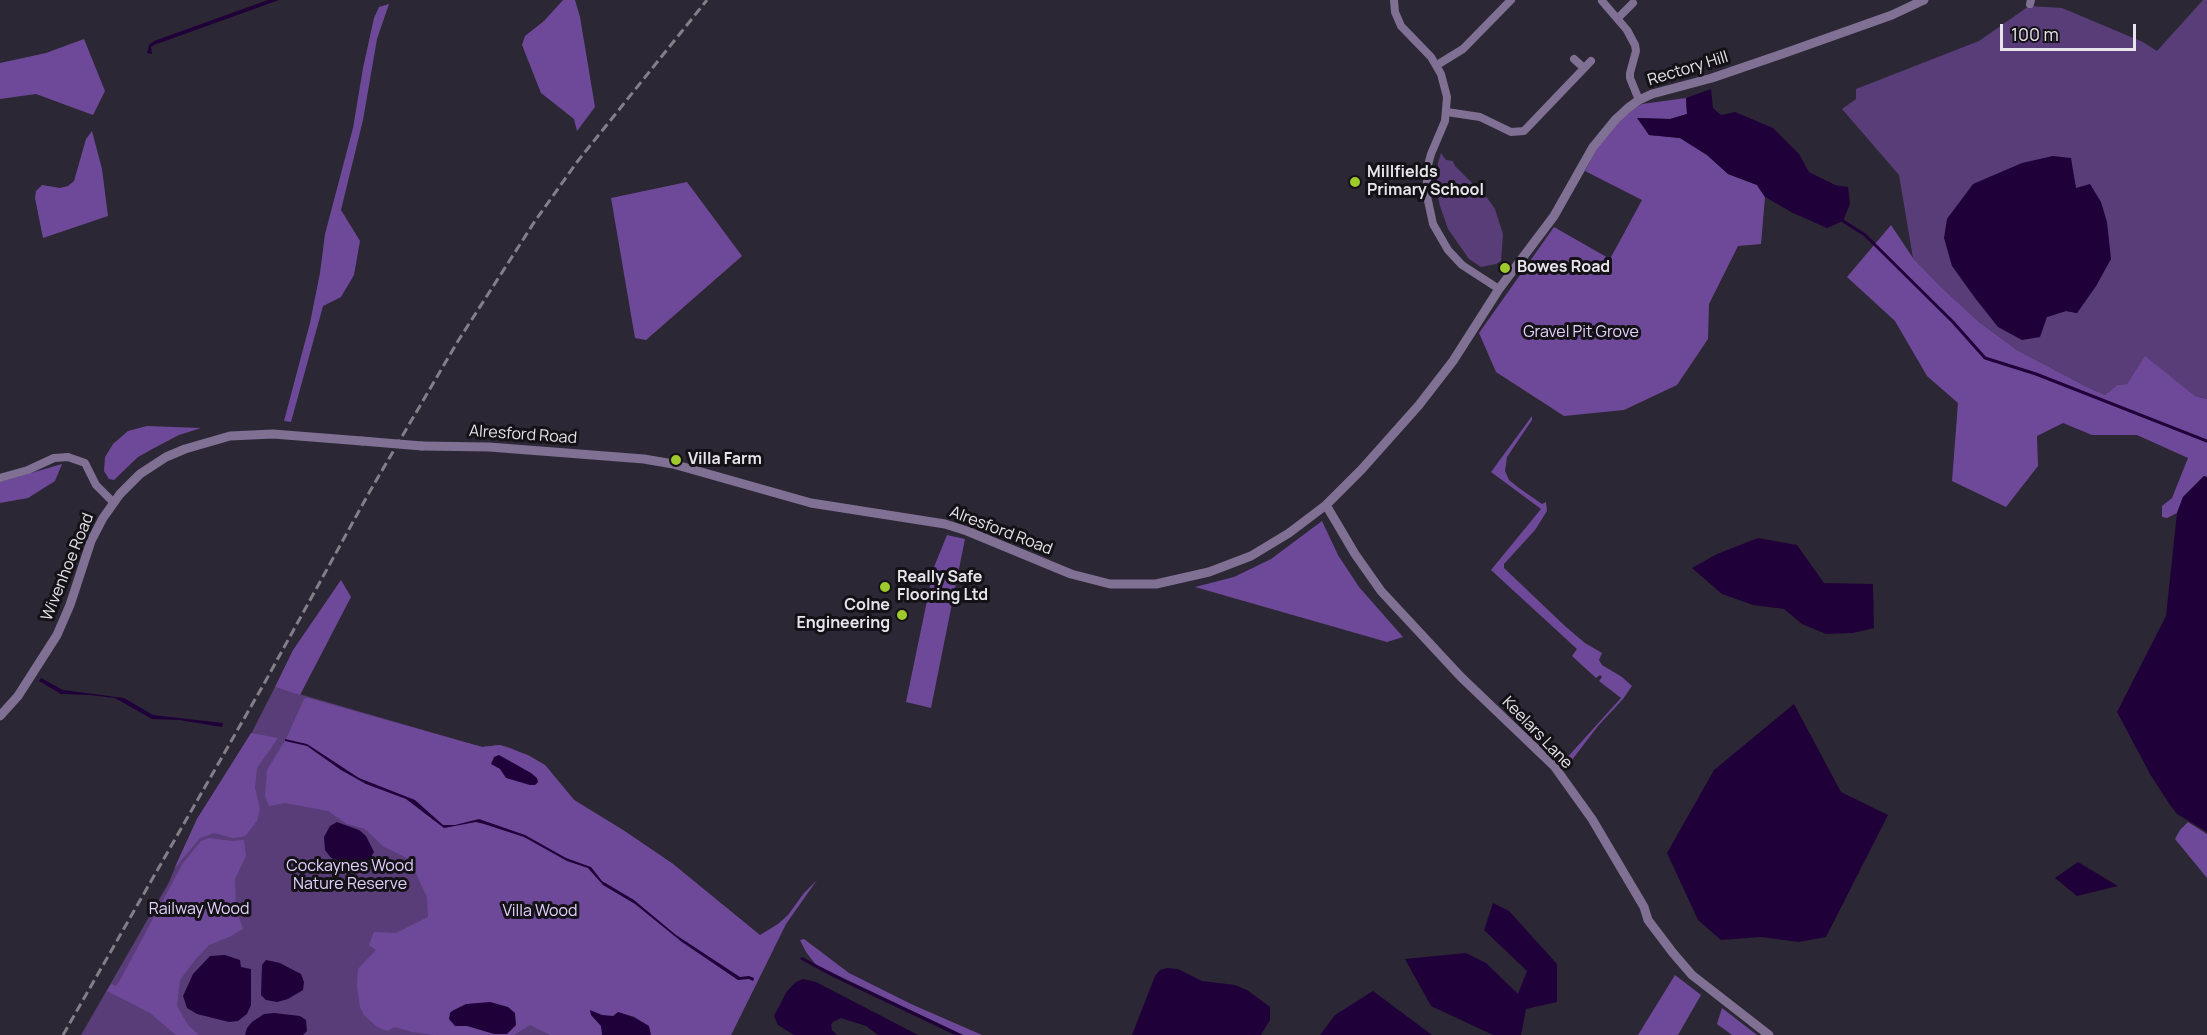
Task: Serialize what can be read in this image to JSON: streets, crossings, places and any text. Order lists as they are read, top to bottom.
{
  "streets": {
    "street": [
      "Rectory Hill",
      "Alresford Road",
      "Wivenhoe Road",
      "Keelars Lane"
    ]
  },
  "crossings": [
    ["Rectory Hill", "Alresford Road"],
    ["Alresford Road", "Wivenhoe Road"],
    ["Alresford Road", "Keelars Lane"]
  ],
  "parks": [
    "Gravel Pit Grove",
    "Cockaynes Wood Nature Reserve",
    "Railway Wood",
    "Villa Wood"
  ],
  "places": [
    "Millfields Primary School",
    "Bowes Road",
    "Villa Farm",
    "Really Safe Flooring Ltd",
    "Colne Engineering"
  ],
  "scale_bar": "100 m"
}
